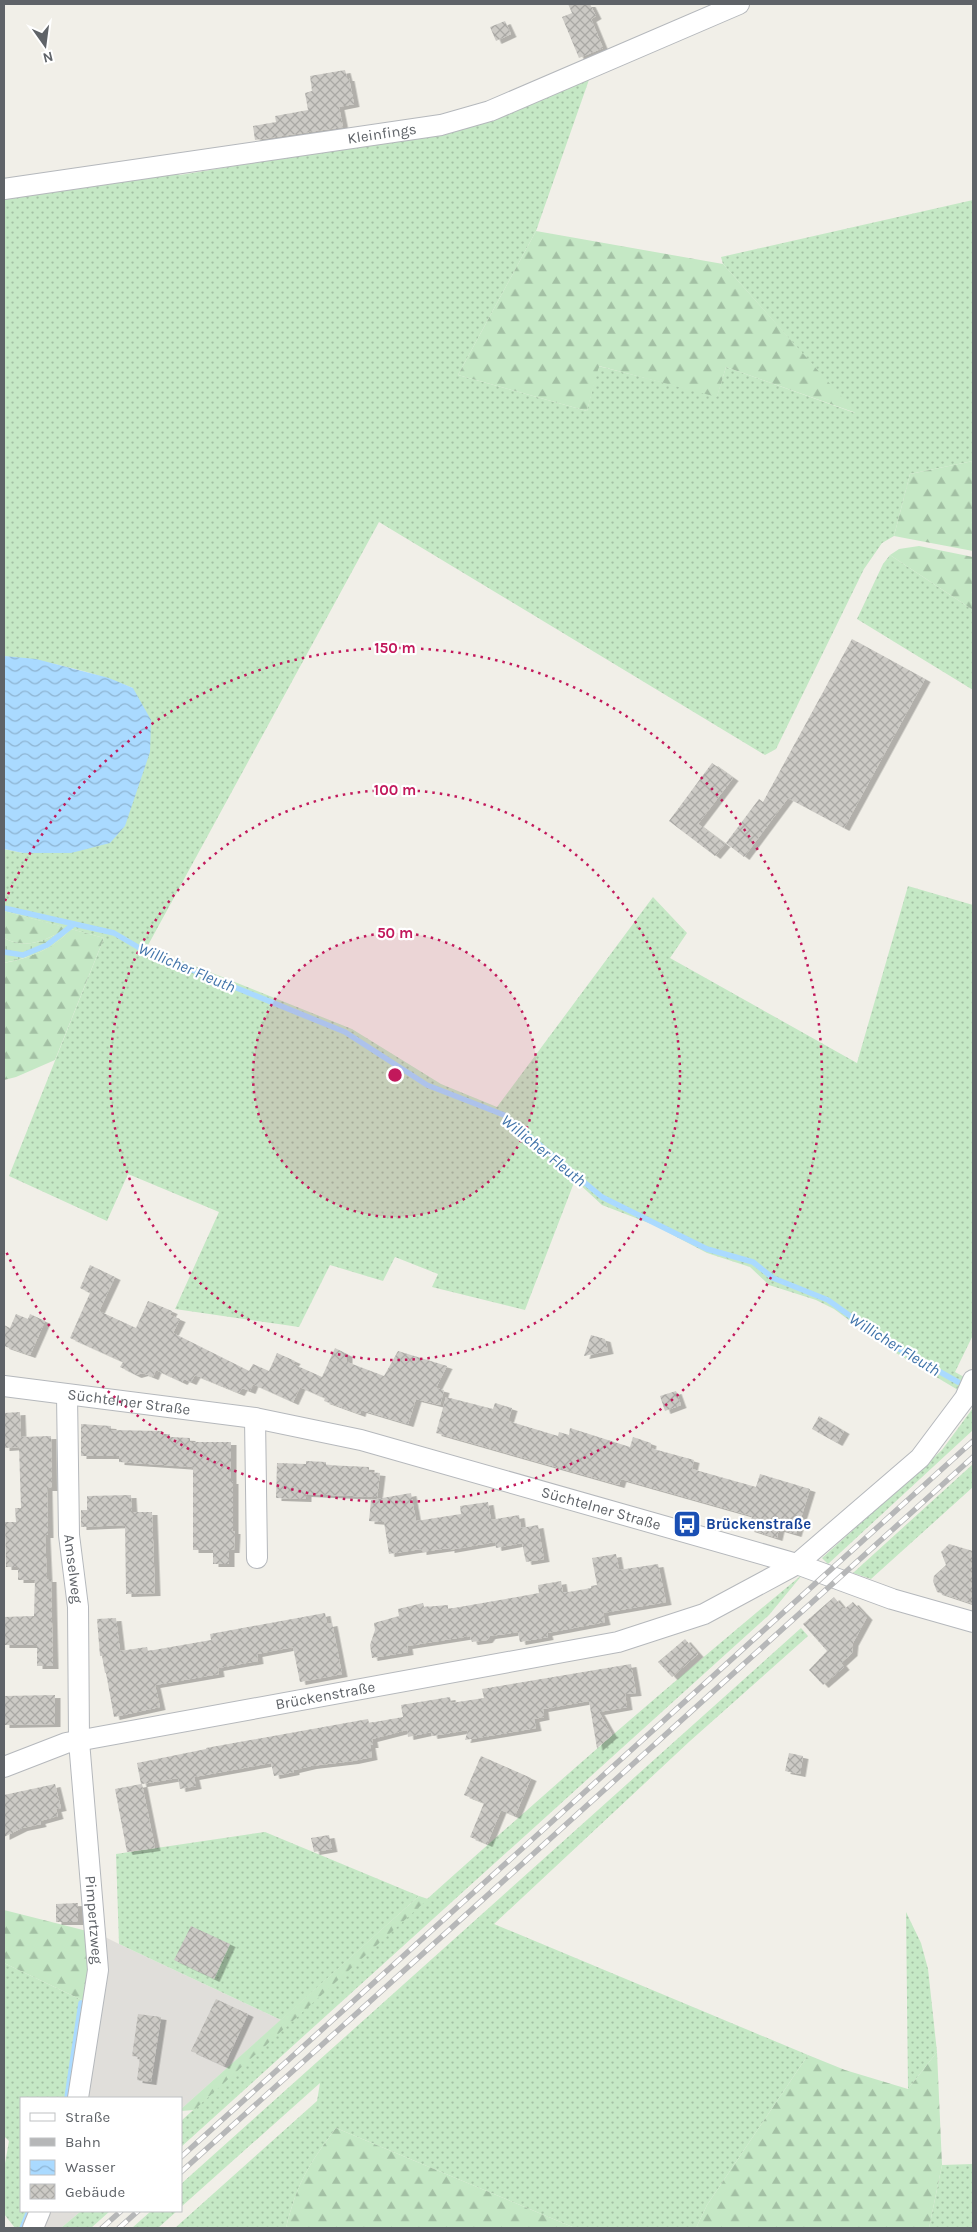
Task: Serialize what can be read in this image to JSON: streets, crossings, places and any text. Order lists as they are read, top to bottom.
{
  "streets": {
    "street": [
      "Kleinfings",
      "Süchtelner Straße",
      "Amselweg",
      "Brückenstraße",
      "Pimpertzweg"
    ]
  },
  "crossings": [
    ["Süchtelner Straße", "Amselweg"],
    ["Süchtelner Straße", "Brückenstraße"],
    ["Amselweg", "Brückenstraße"],
    ["Amselweg", "Pimpertzweg"],
    ["Brückenstraße", "Pimpertzweg"]
  ],
  "water": ["Willicher Fleuth"],
  "places": {
    "bus stop": ["Brückenstraße"]
  },
  "legend": [
    "Straße",
    "Bahn",
    "Wasser",
    "Gebäude"
  ],
  "north": "bottom",
  "rings": ["150 m", "100 m", "50 m"]
}
